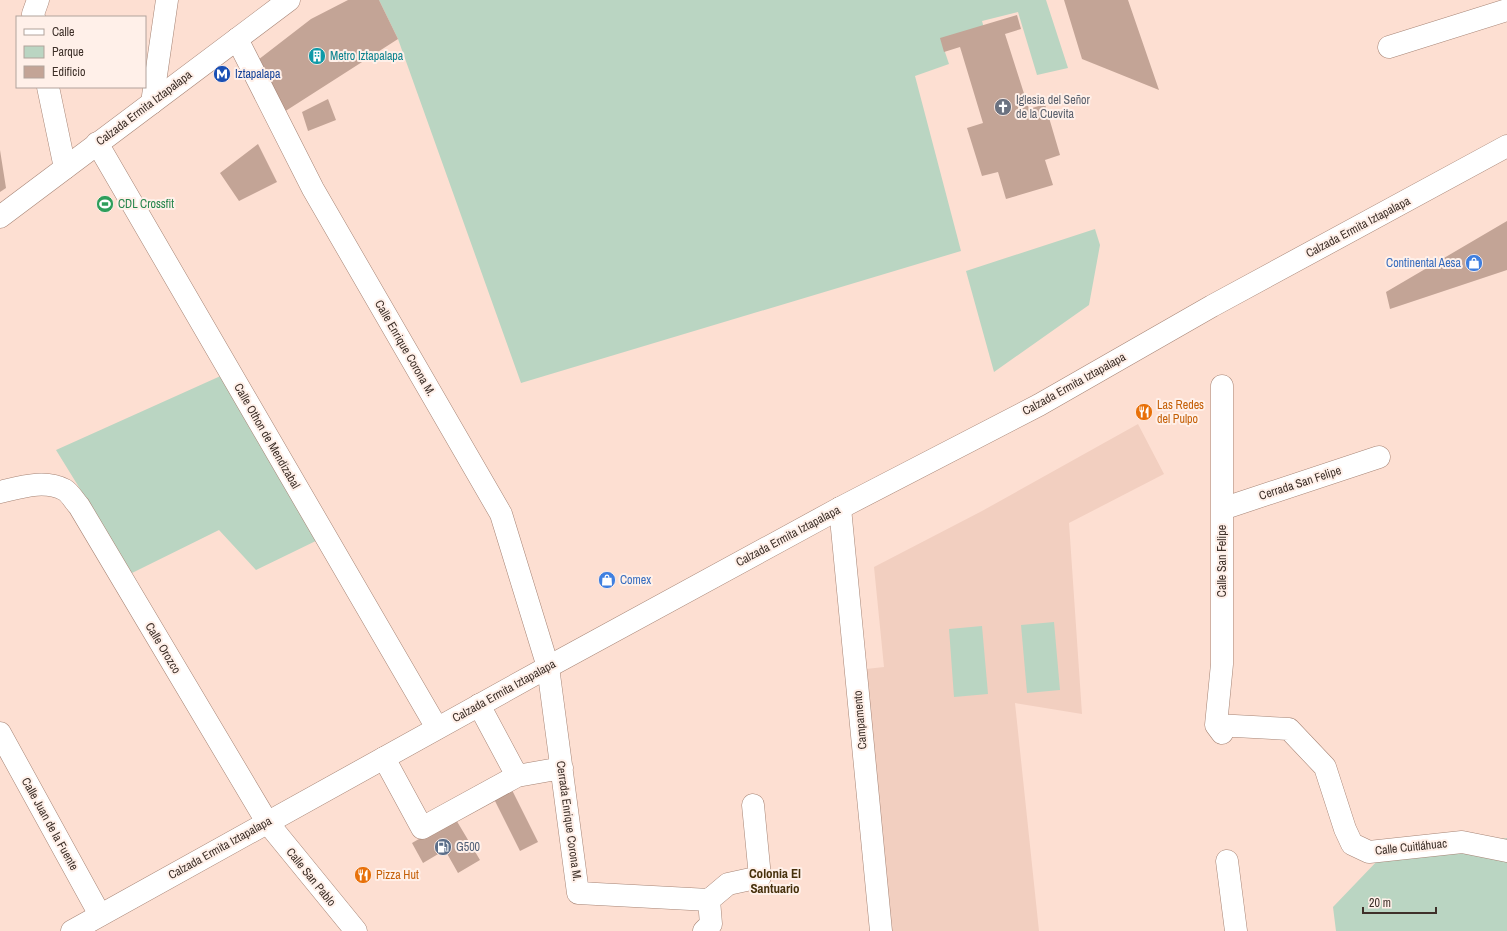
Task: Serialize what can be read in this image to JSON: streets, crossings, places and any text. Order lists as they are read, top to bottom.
{
  "streets": {
    "street": [
      "Calzada Ermita Iztapalapa",
      "Calle Enrique Corona M.",
      "Calle Othon de Mendizabal",
      "Cerrada San Felipe",
      "Calle San Felipe",
      "Calle Orozco",
      "Campamento",
      "Cerrada Enrique Corona M.",
      "Calle Juan de la Fuente",
      "Calle Cuitláhuac",
      "Calle San Pablo"
    ]
  },
  "crossings": [
    ["Calzada Ermita Iztapalapa", "Calle Enrique Corona M."],
    ["Calzada Ermita Iztapalapa", "Calle Othon de Mendizabal"],
    ["Calzada Ermita Iztapalapa", "Calle Orozco"],
    ["Calzada Ermita Iztapalapa", "Campamento"],
    ["Calzada Ermita Iztapalapa", "Cerrada Enrique Corona M."],
    ["Calzada Ermita Iztapalapa", "Calle Juan de la Fuente"],
    ["Calzada Ermita Iztapalapa", "Calle San Pablo"],
    ["Calle Enrique Corona M.", "Cerrada Enrique Corona M."],
    ["Cerrada San Felipe", "Calle San Felipe"],
    ["Calle San Felipe", "Calle Cuitláhuac"],
    ["Calle Orozco", "Calle San Pablo"]
  ],
  "districts": ["Colonia El Santuario"],
  "places": {
    "building": ["Metro Iztapalapa"],
    "metro station": ["Iztapalapa"],
    "church": ["Iglesia del Señor de la Cuevita"],
    "sports": ["CDL Crossfit"],
    "shop": ["Continental Aesa", "Comex"],
    "restaurant": ["Las Redes del Pulpo", "Pizza Hut"],
    "fuel station": ["G500"]
  },
  "legend": ["Calle", "Parque", "Edificio"],
  "scale_bar": "20 m"
}
